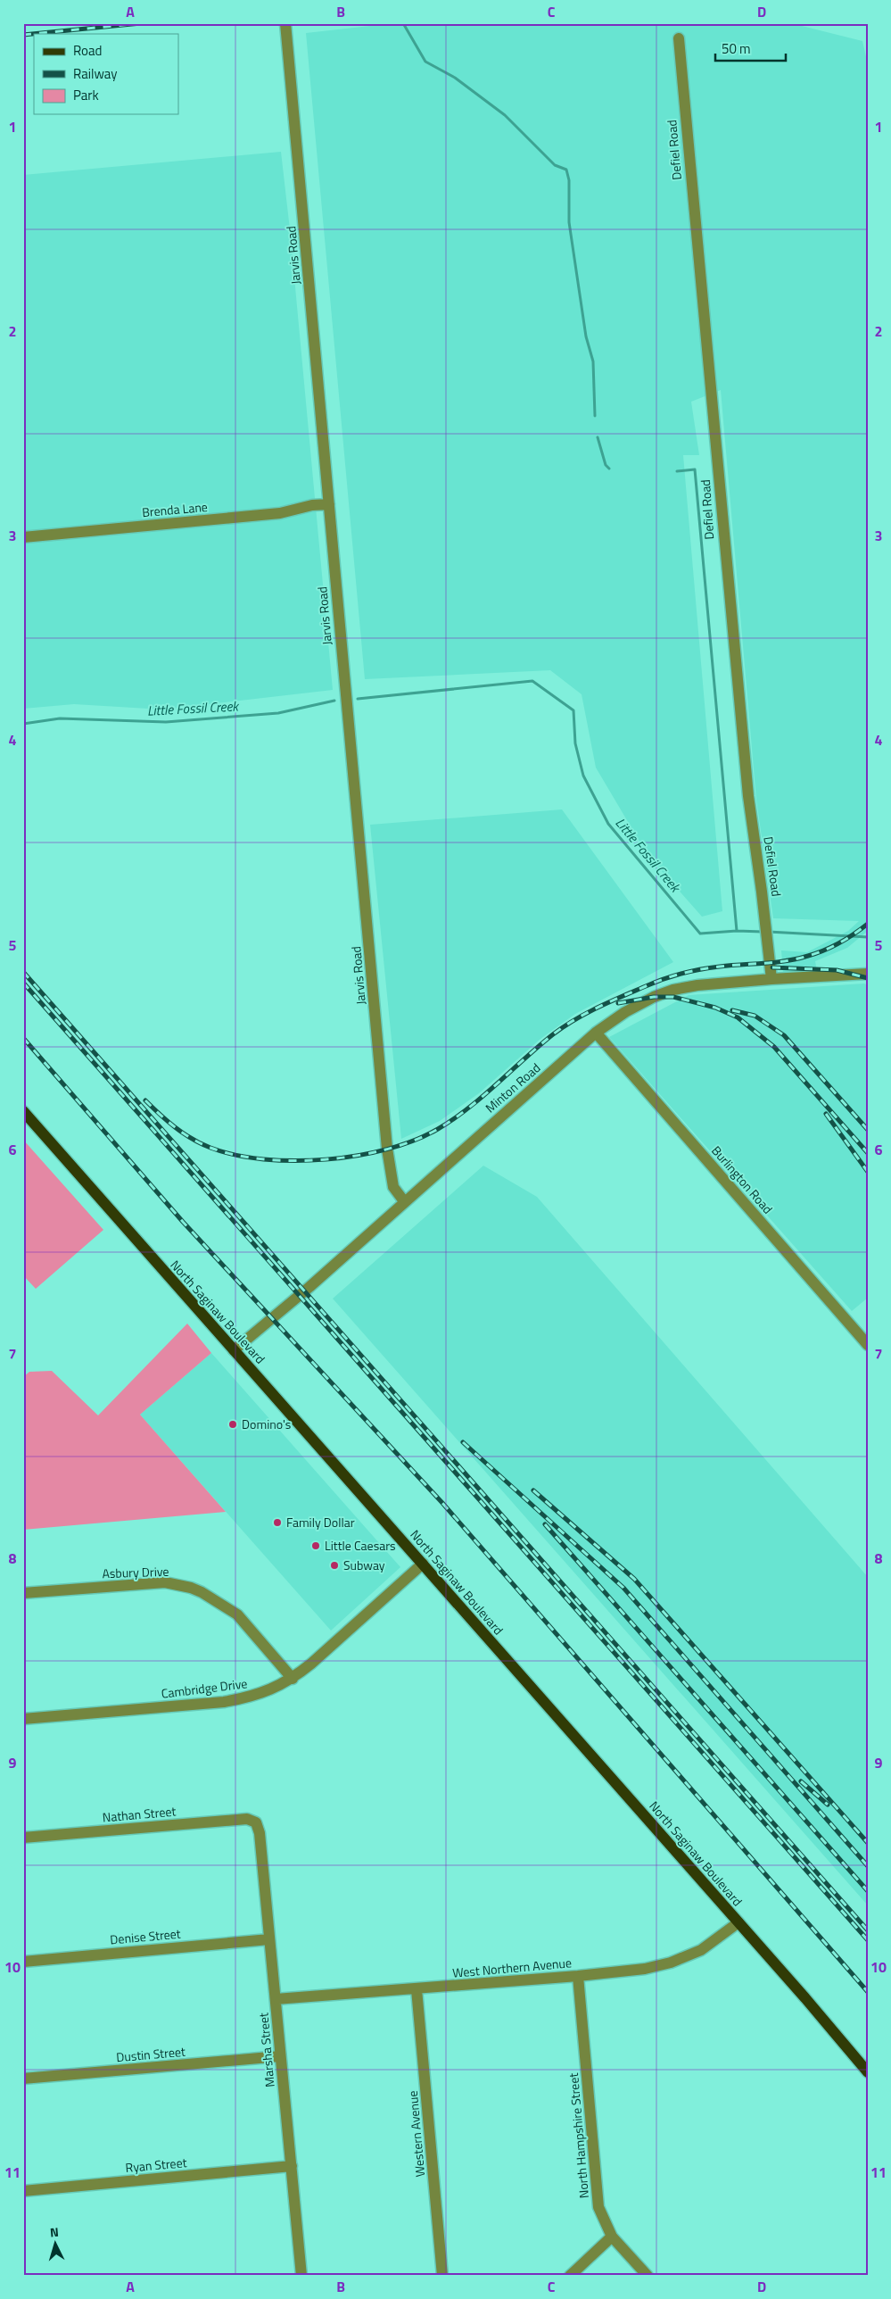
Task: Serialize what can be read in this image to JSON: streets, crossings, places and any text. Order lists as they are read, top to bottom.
{
  "streets": {
    "main road": ["North Saginaw Boulevard"],
    "street": [
      "Defiel Road",
      "Jarvis Road",
      "Brenda Lane",
      "Minton Road",
      "Burlington Road",
      "Asbury Drive",
      "Cambridge Drive",
      "Nathan Street",
      "Denise Street",
      "West Northern Avenue",
      "Marsha Street",
      "Dustin Street",
      "Western Avenue",
      "North Hampshire Street",
      "Ryan Street"
    ]
  },
  "crossings": [
    ["Defiel Road", "Minton Road"],
    ["Jarvis Road", "Brenda Lane"],
    ["Jarvis Road", "Minton Road"],
    ["Minton Road", "Burlington Road"],
    ["Minton Road", "North Saginaw Boulevard"],
    ["North Saginaw Boulevard", "Cambridge Drive"],
    ["North Saginaw Boulevard", "West Northern Avenue"],
    ["Asbury Drive", "Cambridge Drive"],
    ["Nathan Street", "Marsha Street"],
    ["Denise Street", "Marsha Street"],
    ["West Northern Avenue", "Marsha Street"],
    ["West Northern Avenue", "Western Avenue"],
    ["West Northern Avenue", "North Hampshire Street"],
    ["Marsha Street", "Dustin Street"],
    ["Marsha Street", "Ryan Street"]
  ],
  "water": ["Little Fossil Creek"],
  "places": [
    "Domino's",
    "Family Dollar",
    "Little Caesars",
    "Subway"
  ],
  "legend": ["Road", "Railway", "Park"],
  "scale_bar": "50 m",
  "north": "top",
  "grid": {
    "columns": [
      "A",
      "B",
      "C",
      "D"
    ],
    "rows": [
      "1",
      "2",
      "3",
      "4",
      "5",
      "6",
      "7",
      "8",
      "9",
      "10",
      "11"
    ]
  }
}
